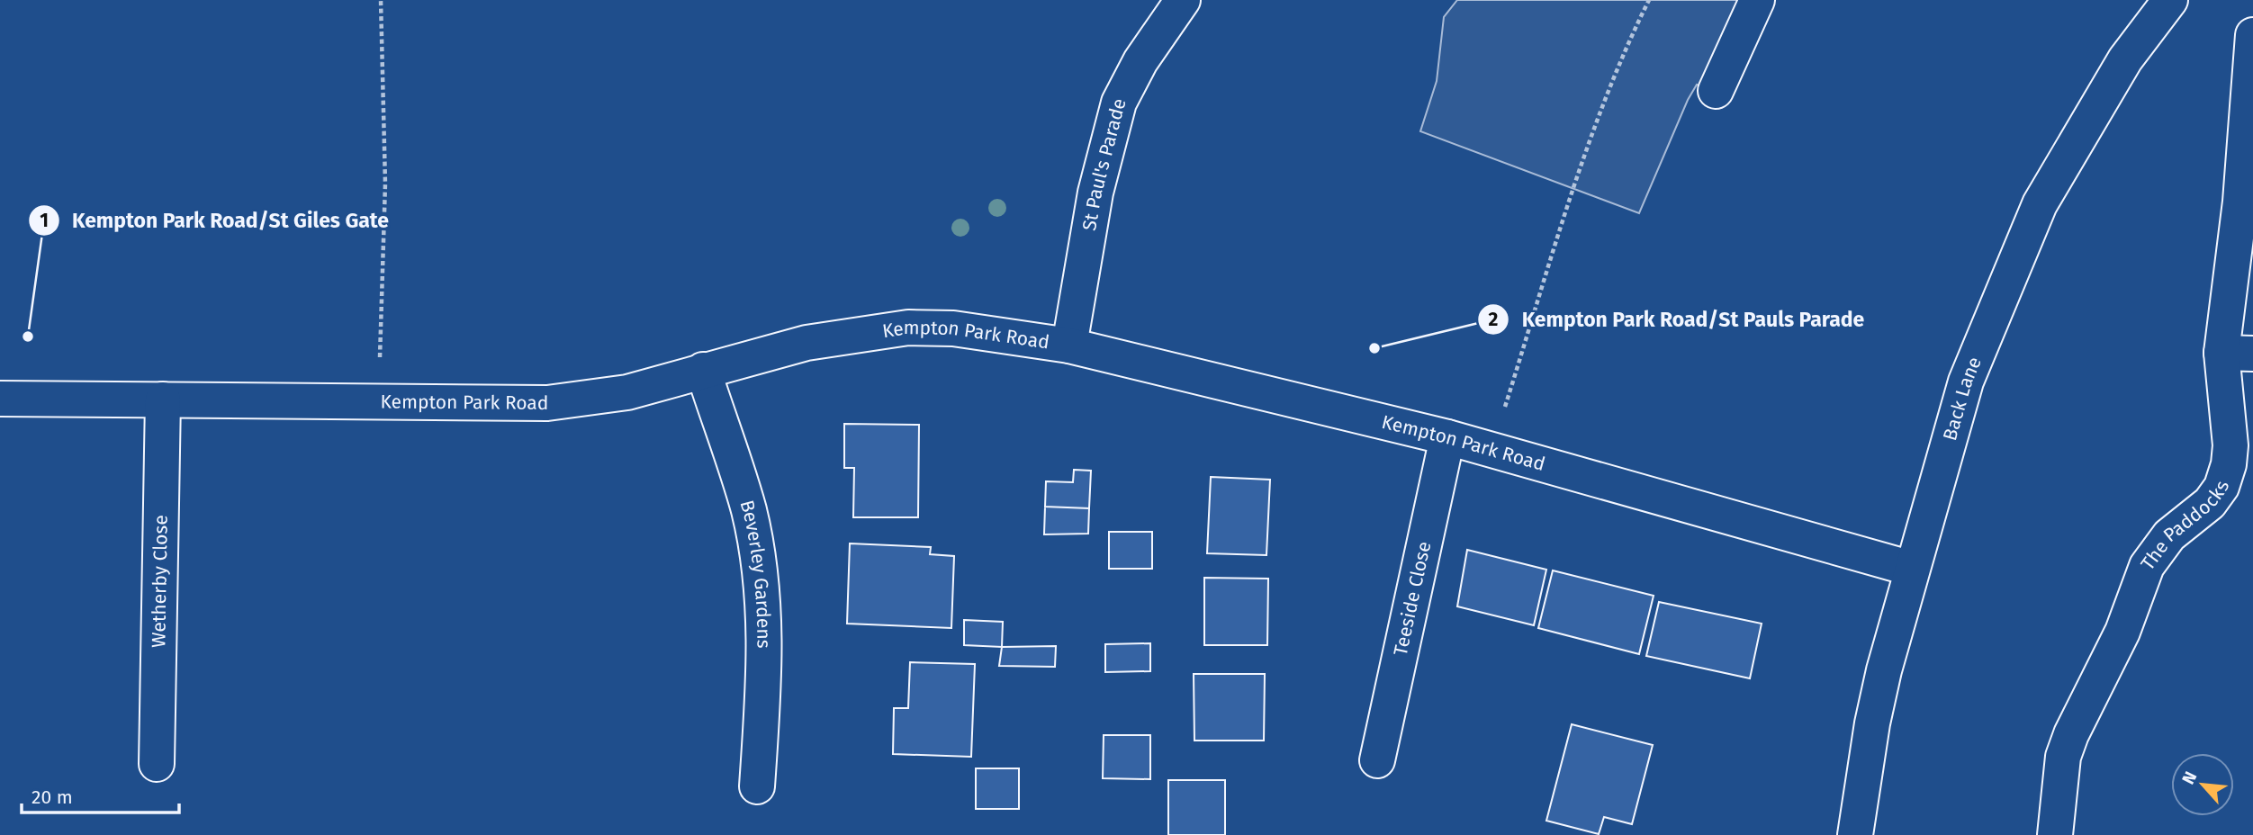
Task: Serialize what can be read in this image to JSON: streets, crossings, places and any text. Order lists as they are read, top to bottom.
{
  "streets": {
    "street": [
      "St Paul's Parade",
      "Kempton Park Road",
      "Back Lane",
      "The Paddocks",
      "Beverley Gardens",
      "Wetherby Close",
      "Teeside Close"
    ]
  },
  "crossings": [
    ["St Paul's Parade", "Kempton Park Road"],
    ["Kempton Park Road", "Back Lane"],
    ["Kempton Park Road", "Beverley Gardens"],
    ["Kempton Park Road", "Wetherby Close"],
    ["Kempton Park Road", "Teeside Close"]
  ],
  "places": ["Kempton Park Road/St Giles Gate", "Kempton Park Road/St Pauls Parade"],
  "scale_bar": "20 m",
  "north": "top left"
}
